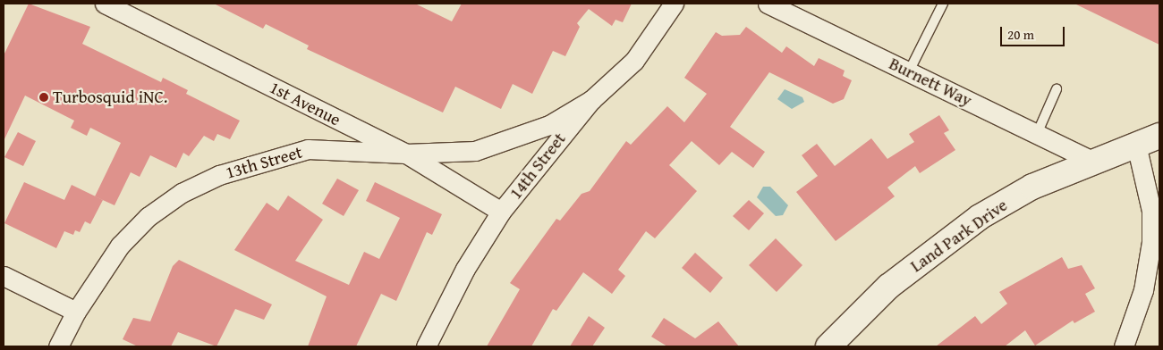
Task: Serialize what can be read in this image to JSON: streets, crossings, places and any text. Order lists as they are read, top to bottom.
{
  "streets": {
    "main road": ["Land Park Drive"],
    "street": [
      "Burnett Way",
      "1st Avenue",
      "13th Street",
      "14th Street"
    ]
  },
  "crossings": [
    ["Burnett Way", "Land Park Drive"],
    ["1st Avenue", "13th Street"],
    ["1st Avenue", "14th Street"],
    ["13th Street", "14th Street"]
  ],
  "places": ["Turbosquid iNC."],
  "scale_bar": "20 m"
}
